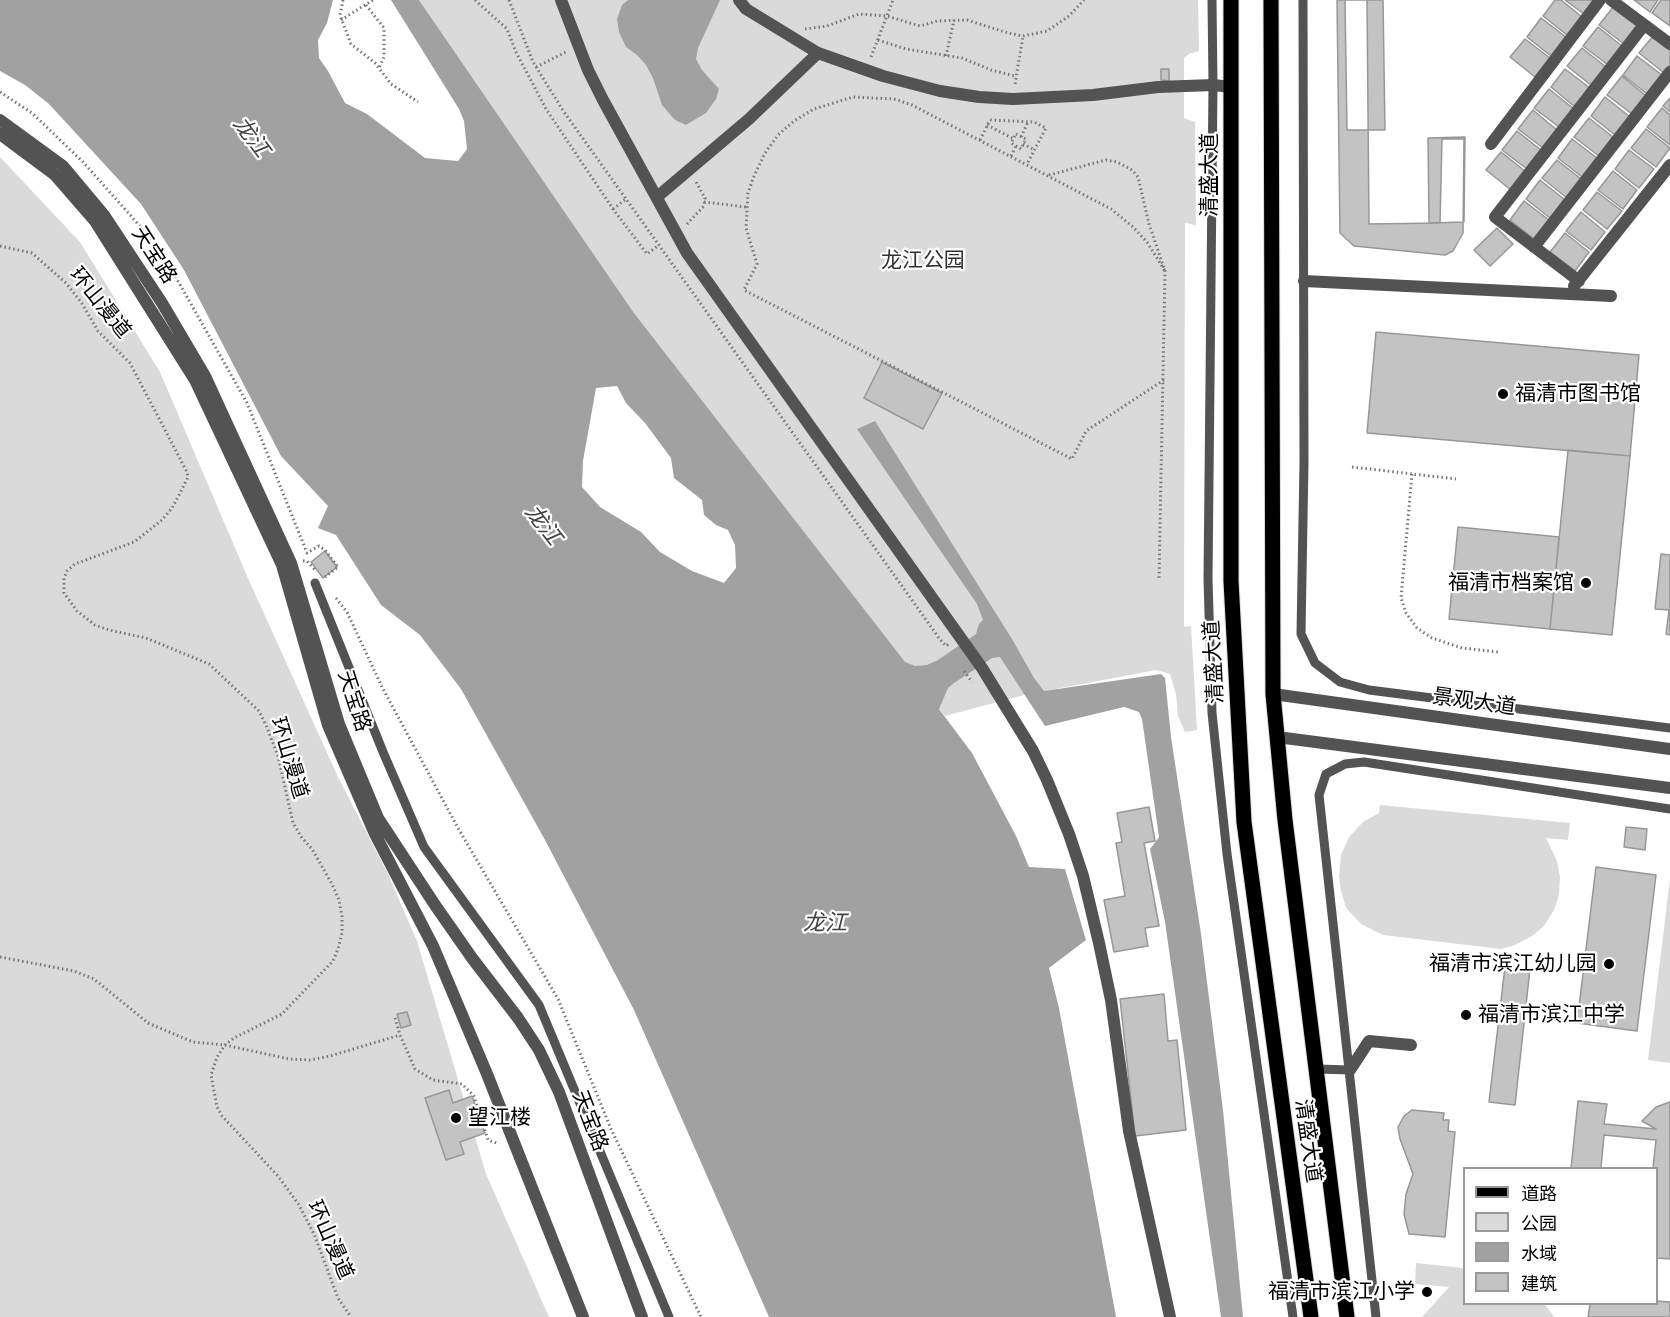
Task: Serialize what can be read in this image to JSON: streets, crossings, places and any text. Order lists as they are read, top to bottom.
{
  "streets": {
    "main road": ["清盛大道"],
    "street": ["天宝路", "景观大道"],
    "path": ["环山漫道"]
  },
  "crossings": [
    ["清盛大道", "景观大道"]
  ],
  "water": ["龙江"],
  "parks": ["龙江公园"],
  "places": [
    "福清市图书馆",
    "福清市档案馆",
    "福清市滨江幼儿园",
    "福清市滨江中学",
    "望江楼",
    "福清市滨江小学"
  ],
  "legend": [
    "道路",
    "公园",
    "水域",
    "建筑"
  ]
}
